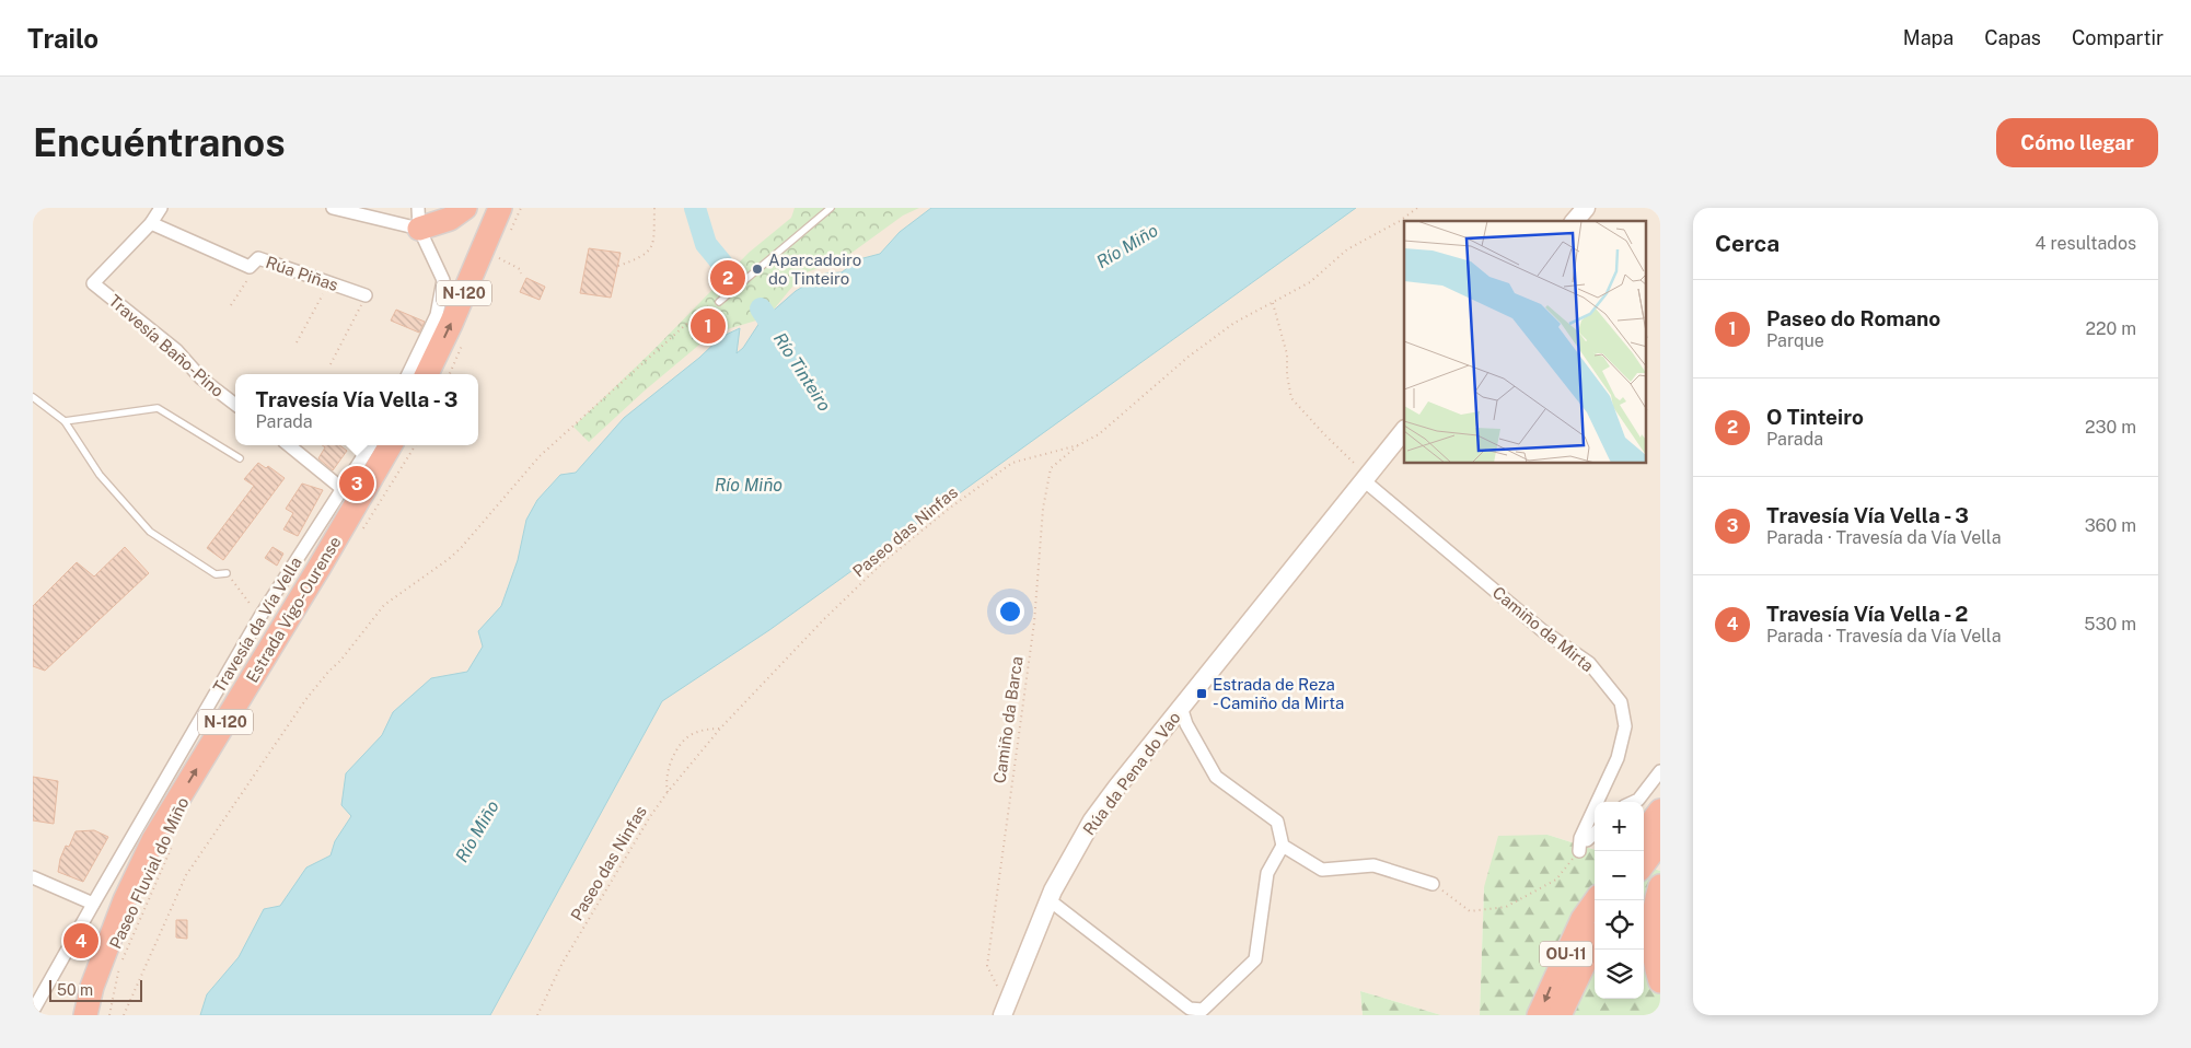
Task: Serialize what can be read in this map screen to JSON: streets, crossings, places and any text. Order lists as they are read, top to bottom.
{
  "streets": {
    "highway": ["N-120", "Estrada Vigo-Ourense", "OU-11"],
    "main road": ["Rúa da Pena do Vao"],
    "street": [
      "Rúa Piñas",
      "Travesía Baño-Pino",
      "Travesía da Vía Vella",
      "Camiño da Mirta"
    ],
    "path": ["Paseo das Ninfas", "Camiño da Barca", "Paseo Fluvial do Miño"]
  },
  "crossings": [
    ["Rúa Piñas", "Travesía Baño-Pino"],
    ["Paseo das Ninfas", "Camiño da Barca"],
    ["Camiño da Mirta", "Rúa da Pena do Vao"],
    ["Camiño da Barca", "Rúa da Pena do Vao"]
  ],
  "one_way": ["Estrada Vigo-Ourense"],
  "water": ["Río Miño", "Río Tinteiro"],
  "places": {
    "other": ["Aparcadoiro do Tinteiro"],
    "transit": ["Estrada de Reza - Camiño da Mirta"]
  },
  "scale_bar": "50 m",
  "page": {
    "header": "Trailo",
    "nav": ["Mapa", "Capas", "Compartir"],
    "buttons": "Cómo llegar",
    "title": "Encuéntranos",
    "heading": ["Cerca", "4 resultados"],
    "pins": [
      "2",
      "1",
      "3",
      "4"
    ],
    "list": [
      {
        "mark": "1",
        "name": "Paseo do Romano",
        "note": "Parque",
        "value": "220 m"
      },
      {
        "mark": "2",
        "name": "O Tinteiro",
        "note": "Parada",
        "value": "230 m"
      },
      {
        "mark": "3",
        "name": "Travesía Vía Vella - 3",
        "note": "Parada · Travesía da Vía Vella",
        "value": "360 m"
      },
      {
        "mark": "4",
        "name": "Travesía Vía Vella - 2",
        "note": "Parada · Travesía da Vía Vella",
        "value": "530 m"
      }
    ],
    "popup": ["Travesía Vía Vella - 3", "Parada"],
    "map_buttons": ["+", "−"],
    "scale": "50 m"
  }
}
